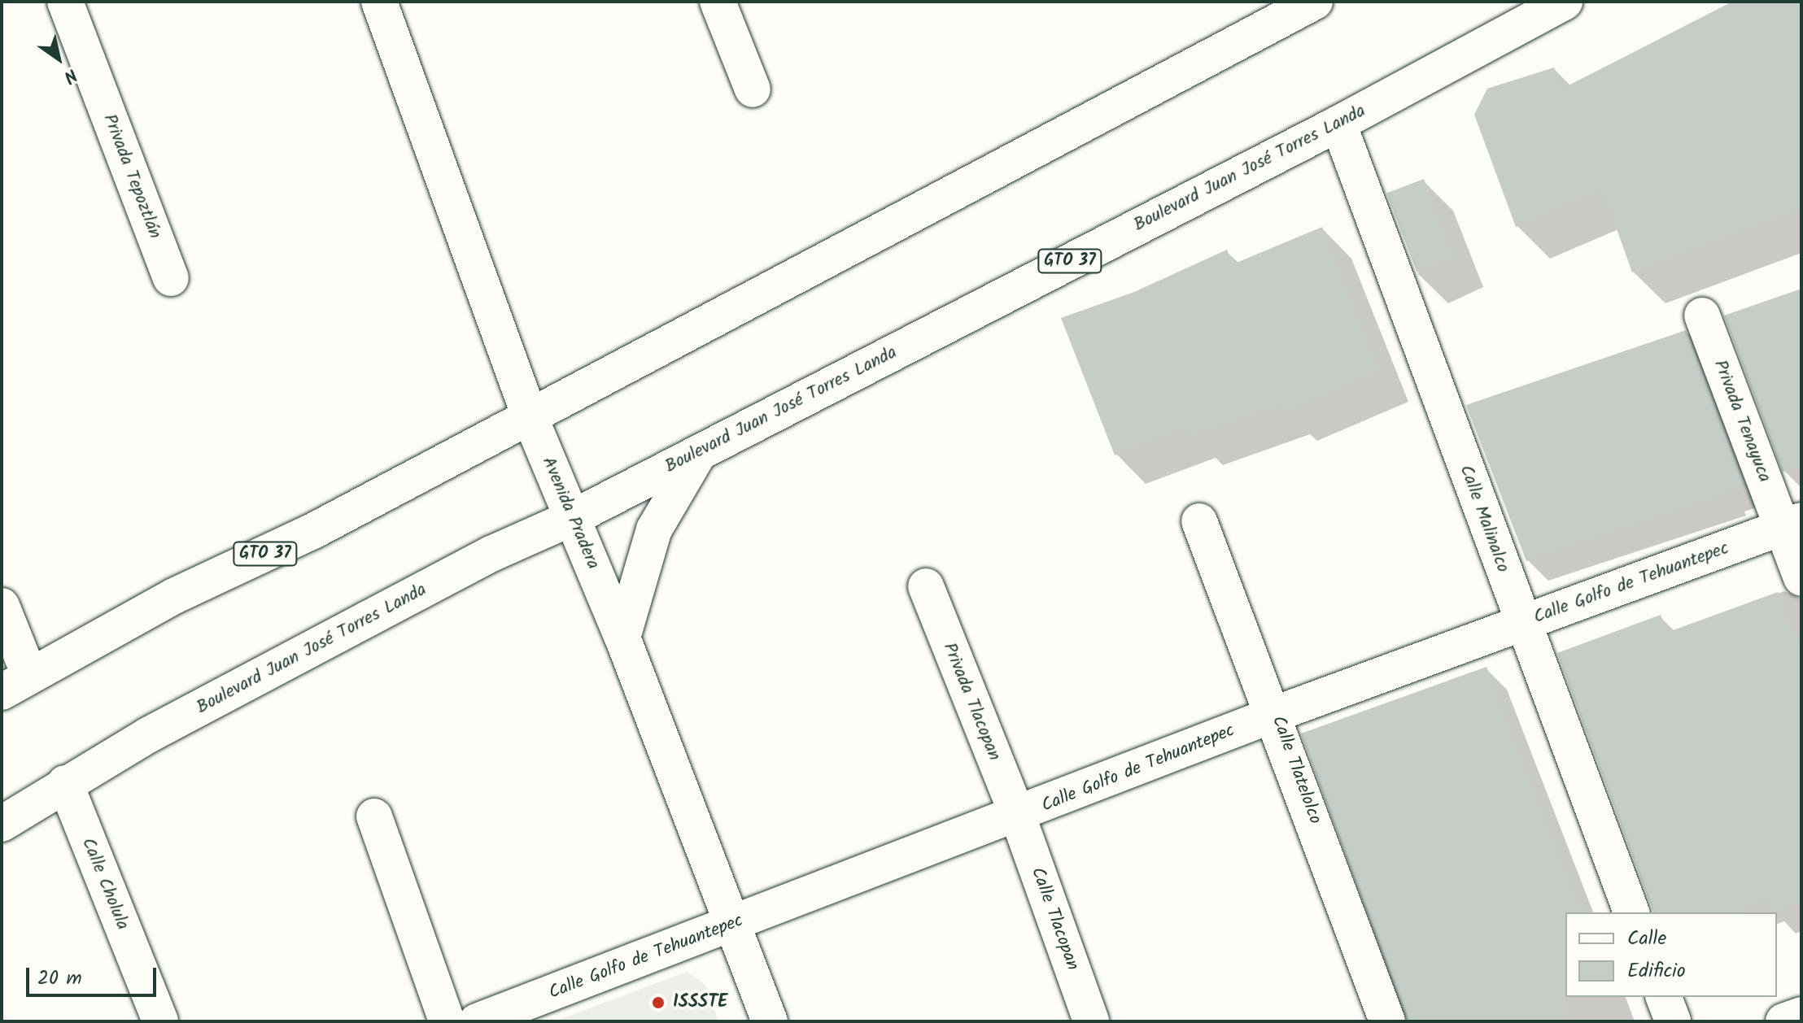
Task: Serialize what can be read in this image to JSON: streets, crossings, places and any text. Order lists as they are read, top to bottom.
{
  "streets": {
    "street": [
      "Boulevard Juan José Torres Landa",
      "Privada Tepoztlán",
      "GTO 37",
      "Privada Tenayuca",
      "Avenida Pradera",
      "Calle Malinalco",
      "Calle Golfo de Tehuantepec",
      "Privada Tlacopan",
      "Calle Tlatelolco",
      "Calle Cholula",
      "Calle Tlacopan"
    ]
  },
  "crossings": [
    ["Boulevard Juan José Torres Landa", "Avenida Pradera"],
    ["Boulevard Juan José Torres Landa", "Calle Malinalco"],
    ["Boulevard Juan José Torres Landa", "Calle Cholula"],
    ["GTO 37", "Avenida Pradera"],
    ["Privada Tenayuca", "Calle Golfo de Tehuantepec"],
    ["Avenida Pradera", "Calle Golfo de Tehuantepec"],
    ["Calle Malinalco", "Calle Golfo de Tehuantepec"],
    ["Calle Golfo de Tehuantepec", "Privada Tlacopan"],
    ["Calle Golfo de Tehuantepec", "Calle Tlatelolco"],
    ["Calle Golfo de Tehuantepec", "Calle Tlacopan"],
    ["Privada Tlacopan", "Calle Tlacopan"]
  ],
  "places": ["ISSSTE"],
  "legend": ["Calle", "Edificio"],
  "scale_bar": "20 m",
  "north": "bottom right"
}
